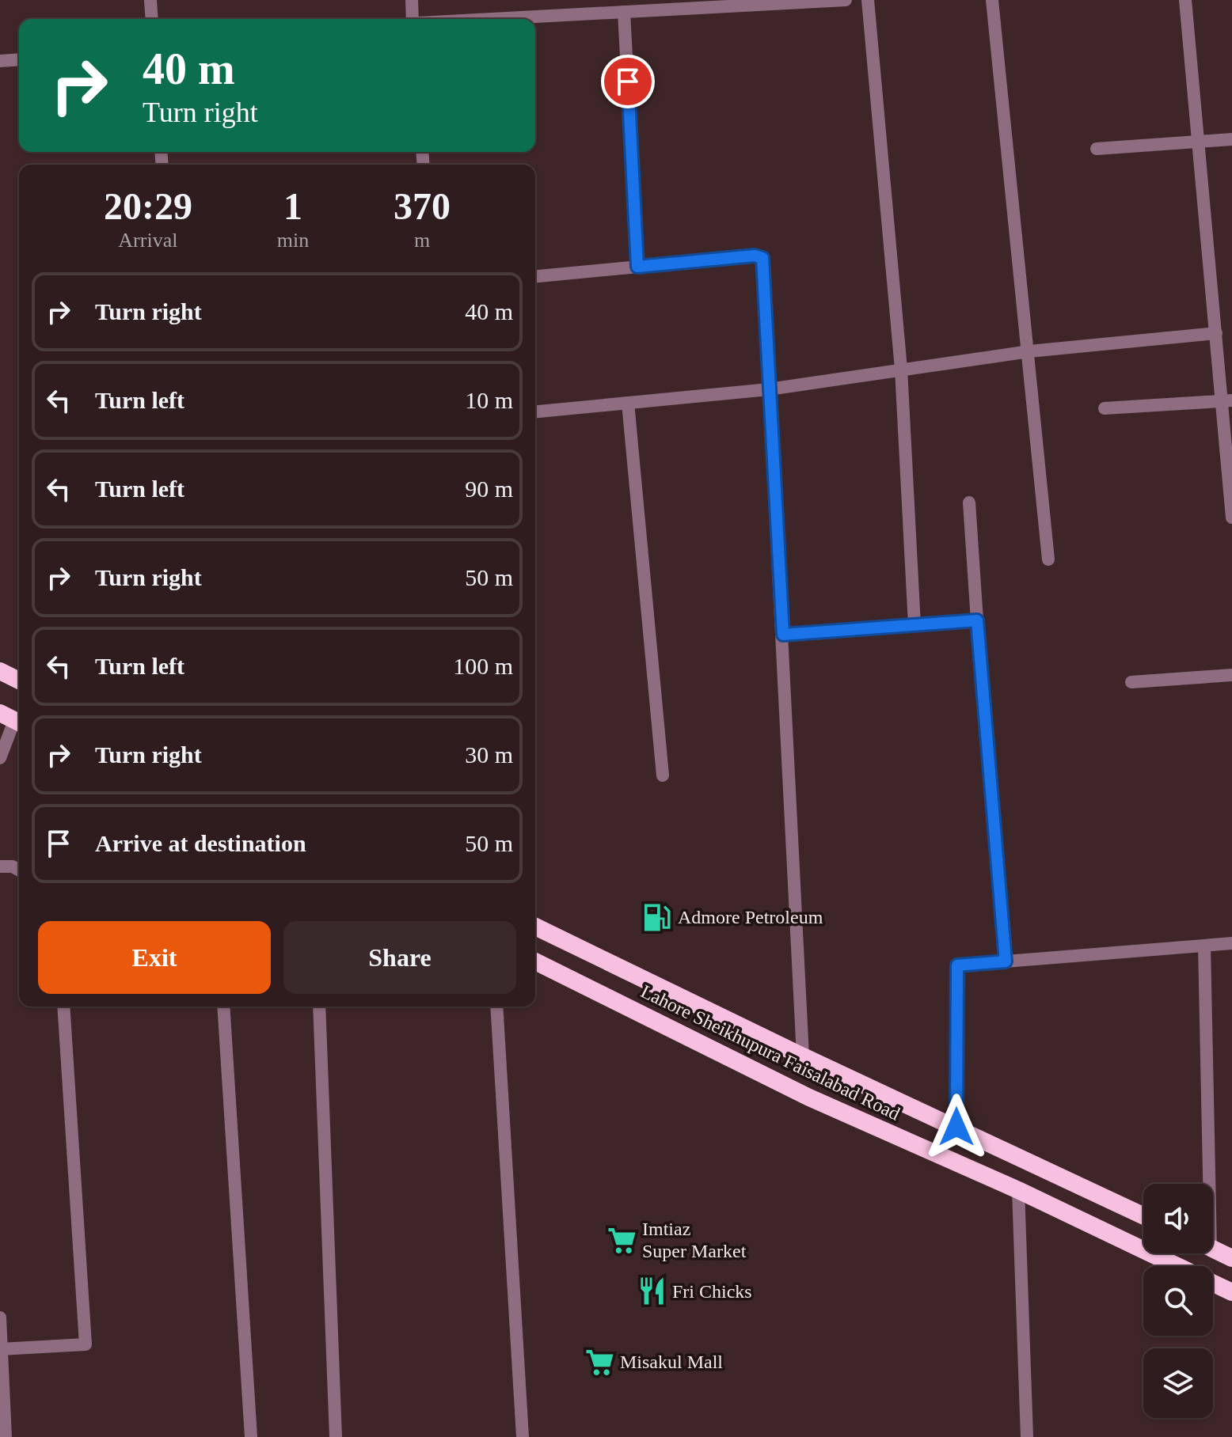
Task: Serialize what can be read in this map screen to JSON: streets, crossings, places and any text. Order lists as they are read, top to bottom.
{
  "streets": {
    "highway": ["Lahore Sheikhupura Faisalabad Road"]
  },
  "places": {
    "fuel station": ["Admore Petroleum"],
    "supermarket": ["Imtiaz Super Market", "Misakul Mall"],
    "restaurant": ["Fri Chicks"]
  },
  "page": {
    "turn": ["40 m", "Turn right"],
    "eta": [
      "20:29",
      "Arrival",
      "1",
      "min",
      "370",
      "m"
    ],
    "list": [
      {
        "name": "Turn right",
        "value": "40 m"
      },
      {
        "name": "Turn left",
        "value": "10 m"
      },
      {
        "name": "Turn left",
        "value": "90 m"
      },
      {
        "name": "Turn right",
        "value": "50 m"
      },
      {
        "name": "Turn left",
        "value": "100 m"
      },
      {
        "name": "Turn right",
        "value": "30 m"
      },
      {
        "name": "Arrive at destination",
        "value": "50 m"
      }
    ],
    "buttons": ["Exit", "Share"]
  }
}
